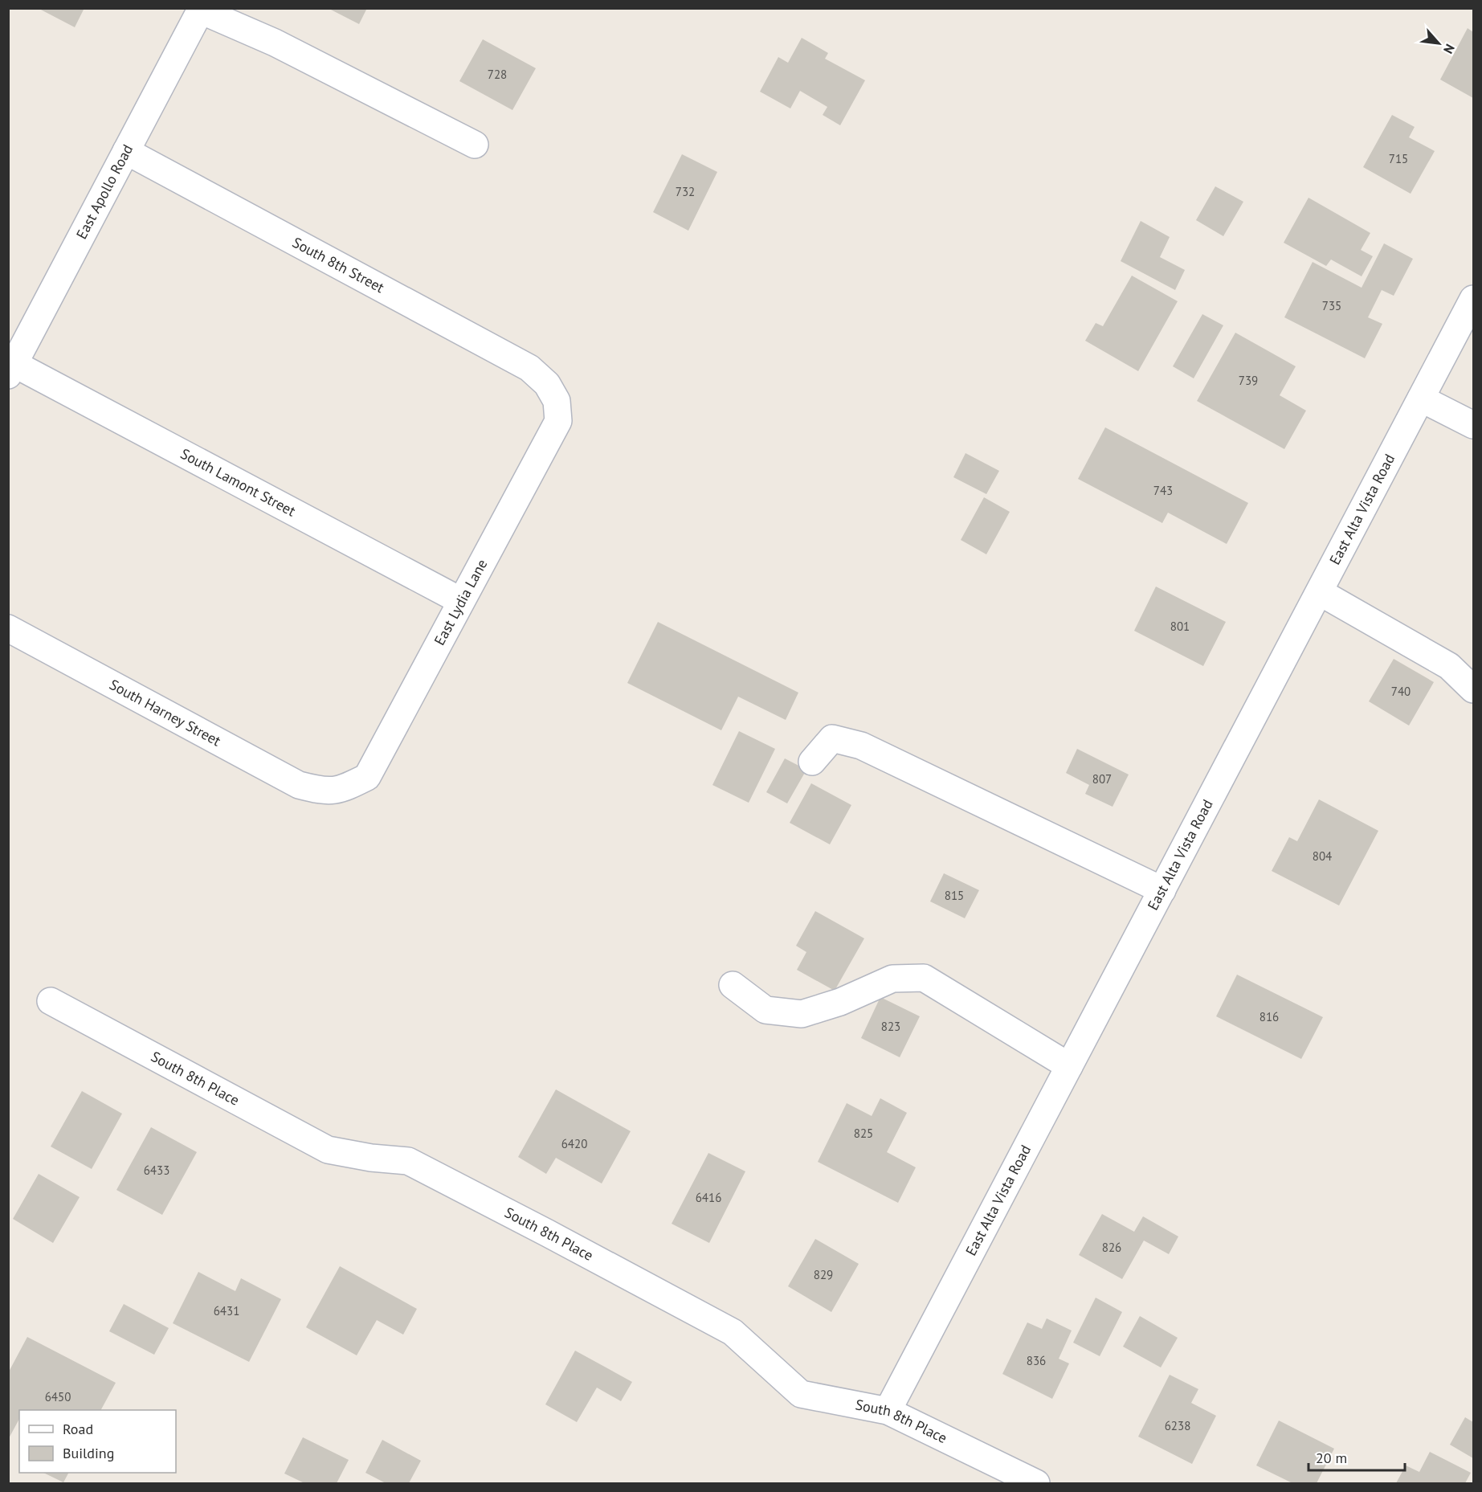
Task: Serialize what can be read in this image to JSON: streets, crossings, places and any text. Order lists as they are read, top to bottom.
{
  "streets": {
    "street": [
      "East Apollo Road",
      "South 8th Street",
      "South Lamont Street",
      "East Alta Vista Road",
      "East Lydia Lane",
      "South Harney Street",
      "South 8th Place"
    ]
  },
  "crossings": [
    ["East Apollo Road", "South 8th Street"],
    ["East Apollo Road", "South Lamont Street"],
    ["South 8th Street", "East Lydia Lane"],
    ["South Lamont Street", "East Lydia Lane"],
    ["East Alta Vista Road", "South 8th Place"],
    ["East Lydia Lane", "South Harney Street"]
  ],
  "house_numbers": [
    "728",
    "715",
    "732",
    "735",
    "739",
    "743",
    "801",
    "740",
    "807",
    "804",
    "815",
    "816",
    "823",
    "825",
    "6420",
    "6433",
    "6416",
    "826",
    "829",
    "6431",
    "836",
    "6450",
    "6238"
  ],
  "legend": ["Road", "Building"],
  "scale_bar": "20 m",
  "north": "bottom right"
}
